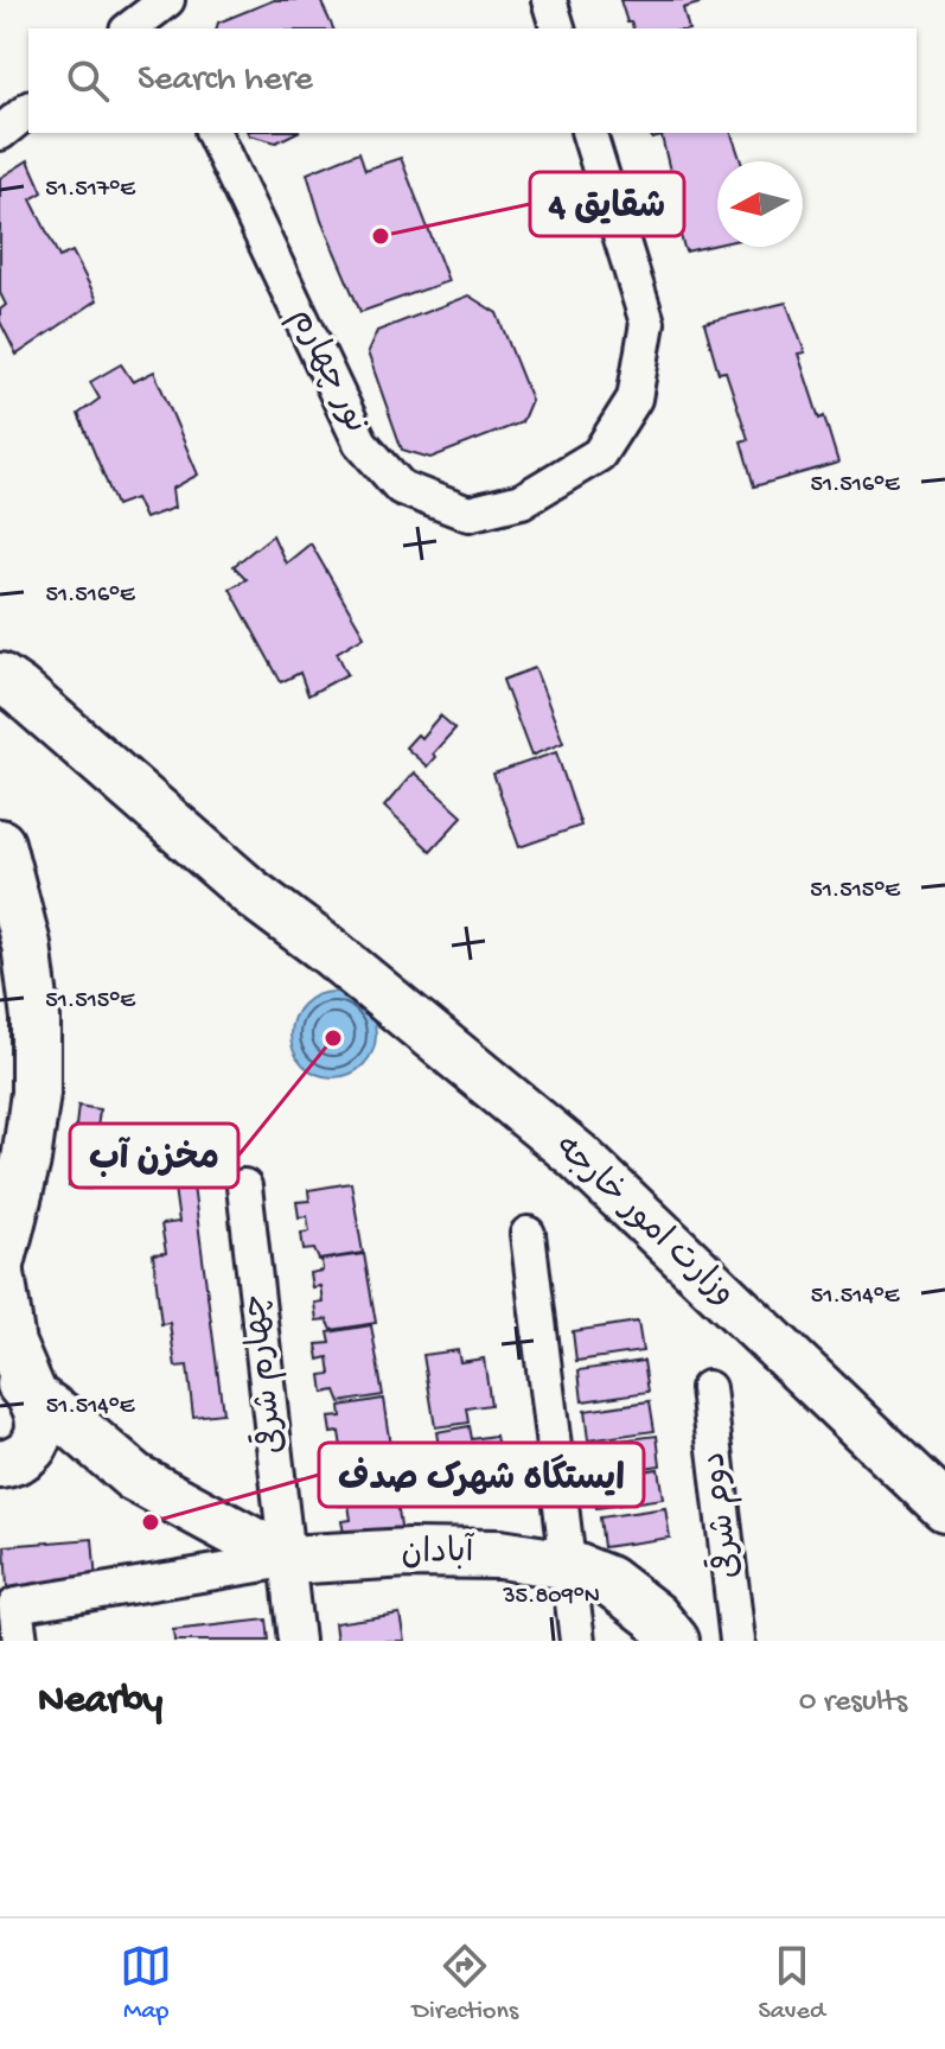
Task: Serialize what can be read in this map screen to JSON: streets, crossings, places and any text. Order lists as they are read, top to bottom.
{
  "streets": {
    "main road": ["وزارت امور خارجه", "آبادان"],
    "street": ["نور چهارم", "چهارم شرقی", "دوم شرقی"]
  },
  "crossings": [
    ["چهارم شرقی", "آبادان"]
  ],
  "places": ["شقایق 4", "مخزن آب", "ایستگاه شهرک صدف"],
  "north": "left",
  "page": {
    "search": "Search here",
    "heading": ["Nearby", "0 results"],
    "nav": ["Map", "Directions", "Saved"]
  },
  "coordinates": [
    "51.517°E",
    "51.516°E",
    "51.515°E",
    "51.514°E",
    "35.809°N"
  ]
}
